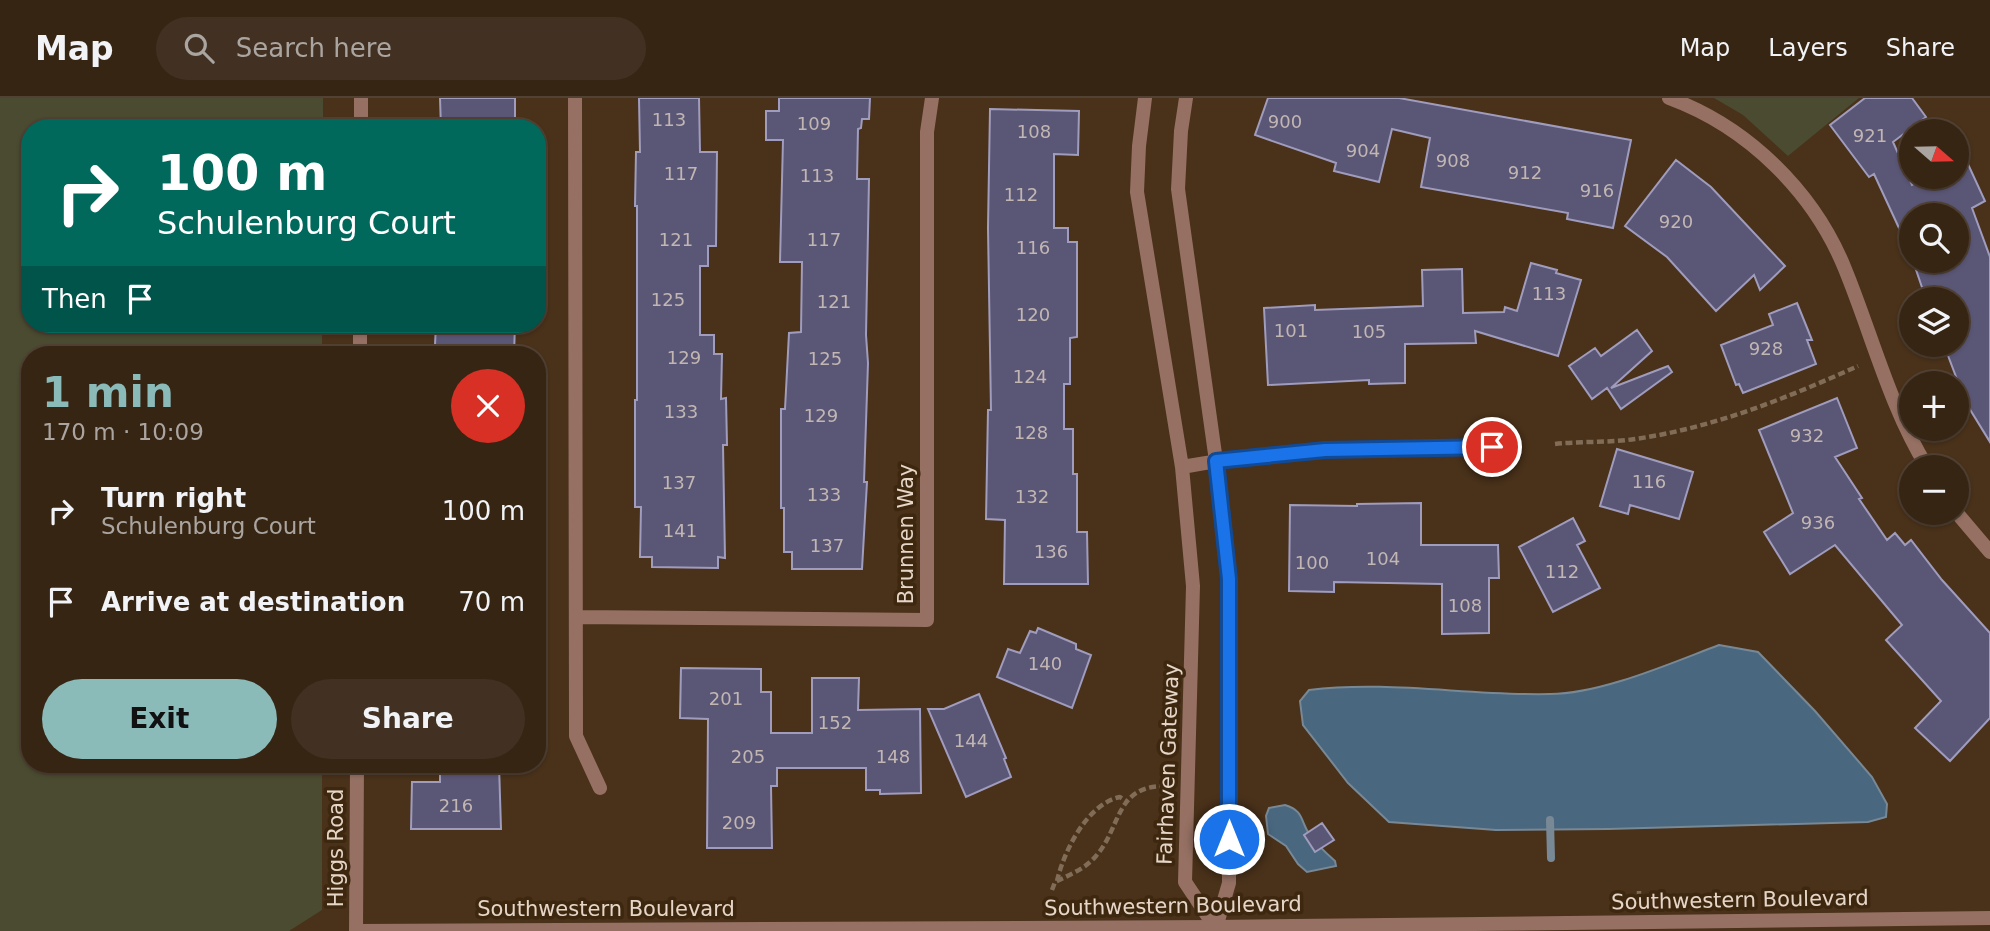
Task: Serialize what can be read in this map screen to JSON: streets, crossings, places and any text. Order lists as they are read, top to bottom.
{
  "streets": {
    "street": [
      "Brunnen Way",
      "Fairhaven Gateway",
      "Higgs Road",
      "Southwestern Boulevard"
    ]
  },
  "crossings": [
    ["Fairhaven Gateway", "Southwestern Boulevard"],
    ["Higgs Road", "Southwestern Boulevard"]
  ],
  "house_numbers": [
    "113",
    "900",
    "109",
    "108",
    "921",
    "904",
    "908",
    "912",
    "117",
    "113",
    "916",
    "112",
    "920",
    "121",
    "117",
    "116",
    "113",
    "125",
    "121",
    "120",
    "101",
    "105",
    "928",
    "129",
    "125",
    "124",
    "133",
    "129",
    "128",
    "932",
    "116",
    "137",
    "133",
    "132",
    "936",
    "141",
    "137",
    "136",
    "104",
    "100",
    "112",
    "108",
    "140",
    "201",
    "152",
    "144",
    "205",
    "148",
    "216",
    "209"
  ],
  "north": "right",
  "page": {
    "header": "Map",
    "search": "Search here",
    "nav": ["Map", "Layers", "Share"],
    "map_buttons": ["+", "−"],
    "turn": ["100 m", "Schulenburg Court"],
    "then": "Then",
    "heading": ["1 min", "170 m · 10:09"],
    "list": [
      {
        "name": "Turn right",
        "note": "Schulenburg Court",
        "value": "100 m"
      },
      {
        "name": "Arrive at destination",
        "value": "70 m"
      }
    ],
    "buttons": ["Exit", "Share"]
  }
}
